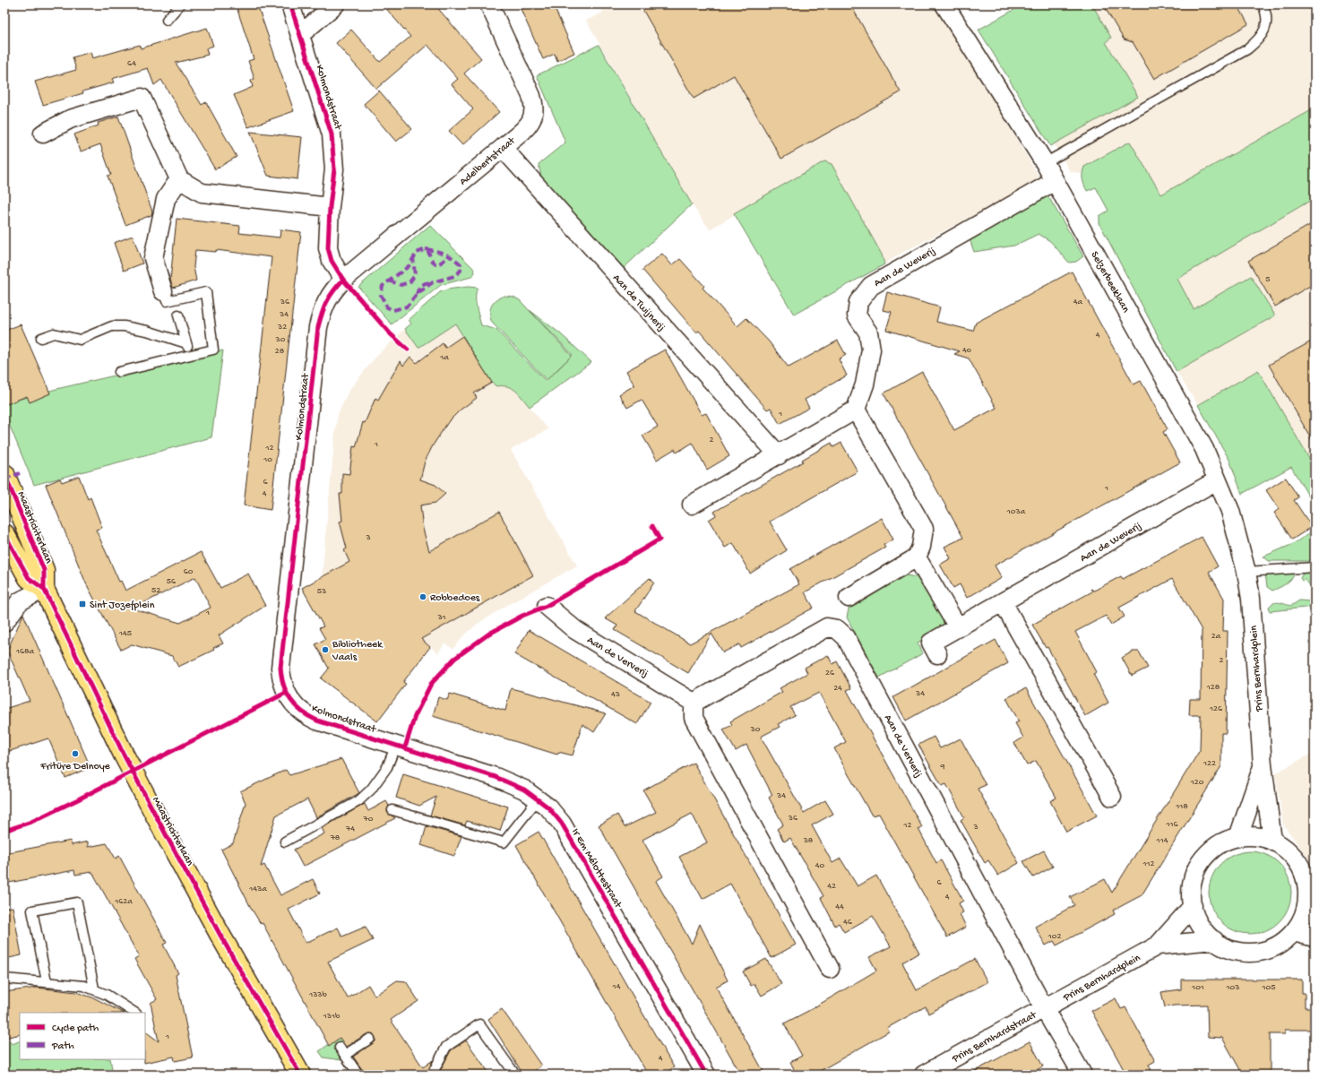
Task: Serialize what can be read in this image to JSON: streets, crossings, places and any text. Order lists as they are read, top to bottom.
{
  "streets": {
    "main road": ["Maastrichterlaan"],
    "street": [
      "Kolmondstraat",
      "Adelbertstraat",
      "Aan de Weverij",
      "Selzerbeeklaan",
      "Aan de Twijnerij",
      "Aan de Ververij",
      "Prins Bernhardplein",
      "Ir Em Mélottestraat",
      "Prins Bernhardstraat"
    ]
  },
  "crossings": [
    ["Kolmondstraat", "Adelbertstraat"],
    ["Kolmondstraat", "Ir Em Mélottestraat"],
    ["Adelbertstraat", "Aan de Twijnerij"],
    ["Aan de Weverij", "Selzerbeeklaan"],
    ["Selzerbeeklaan", "Prins Bernhardplein"],
    ["Aan de Ververij", "Prins Bernhardplein"],
    ["Aan de Ververij", "Prins Bernhardstraat"],
    ["Prins Bernhardplein", "Prins Bernhardstraat"]
  ],
  "places": {
    "other": ["Robbedoes", "Bibliotheek Vaals", "Fritüre Delnoye"],
    "transit": ["Sint Jozefplein"]
  },
  "house_numbers": [
    "64",
    "5",
    "36",
    "4a",
    "34",
    "32",
    "4",
    "30",
    "4o",
    "28",
    "1a",
    "1",
    "2",
    "1",
    "12",
    "10",
    "6",
    "1",
    "4",
    "103a",
    "3",
    "60",
    "56",
    "52",
    "53",
    "1",
    "31",
    "145",
    "2a",
    "168a",
    "2",
    "26",
    "128",
    "24",
    "34",
    "43",
    "126",
    "30",
    "122",
    "9",
    "120",
    "34",
    "118",
    "36",
    "70",
    "116",
    "12",
    "3",
    "74",
    "78",
    "38",
    "114",
    "112",
    "40",
    "6",
    "42",
    "143a",
    "4",
    "162a",
    "44",
    "46",
    "102",
    "14",
    "101",
    "103",
    "105",
    "133b",
    "131b",
    "1",
    "4"
  ],
  "legend": ["Cycle path", "Path"]
}
